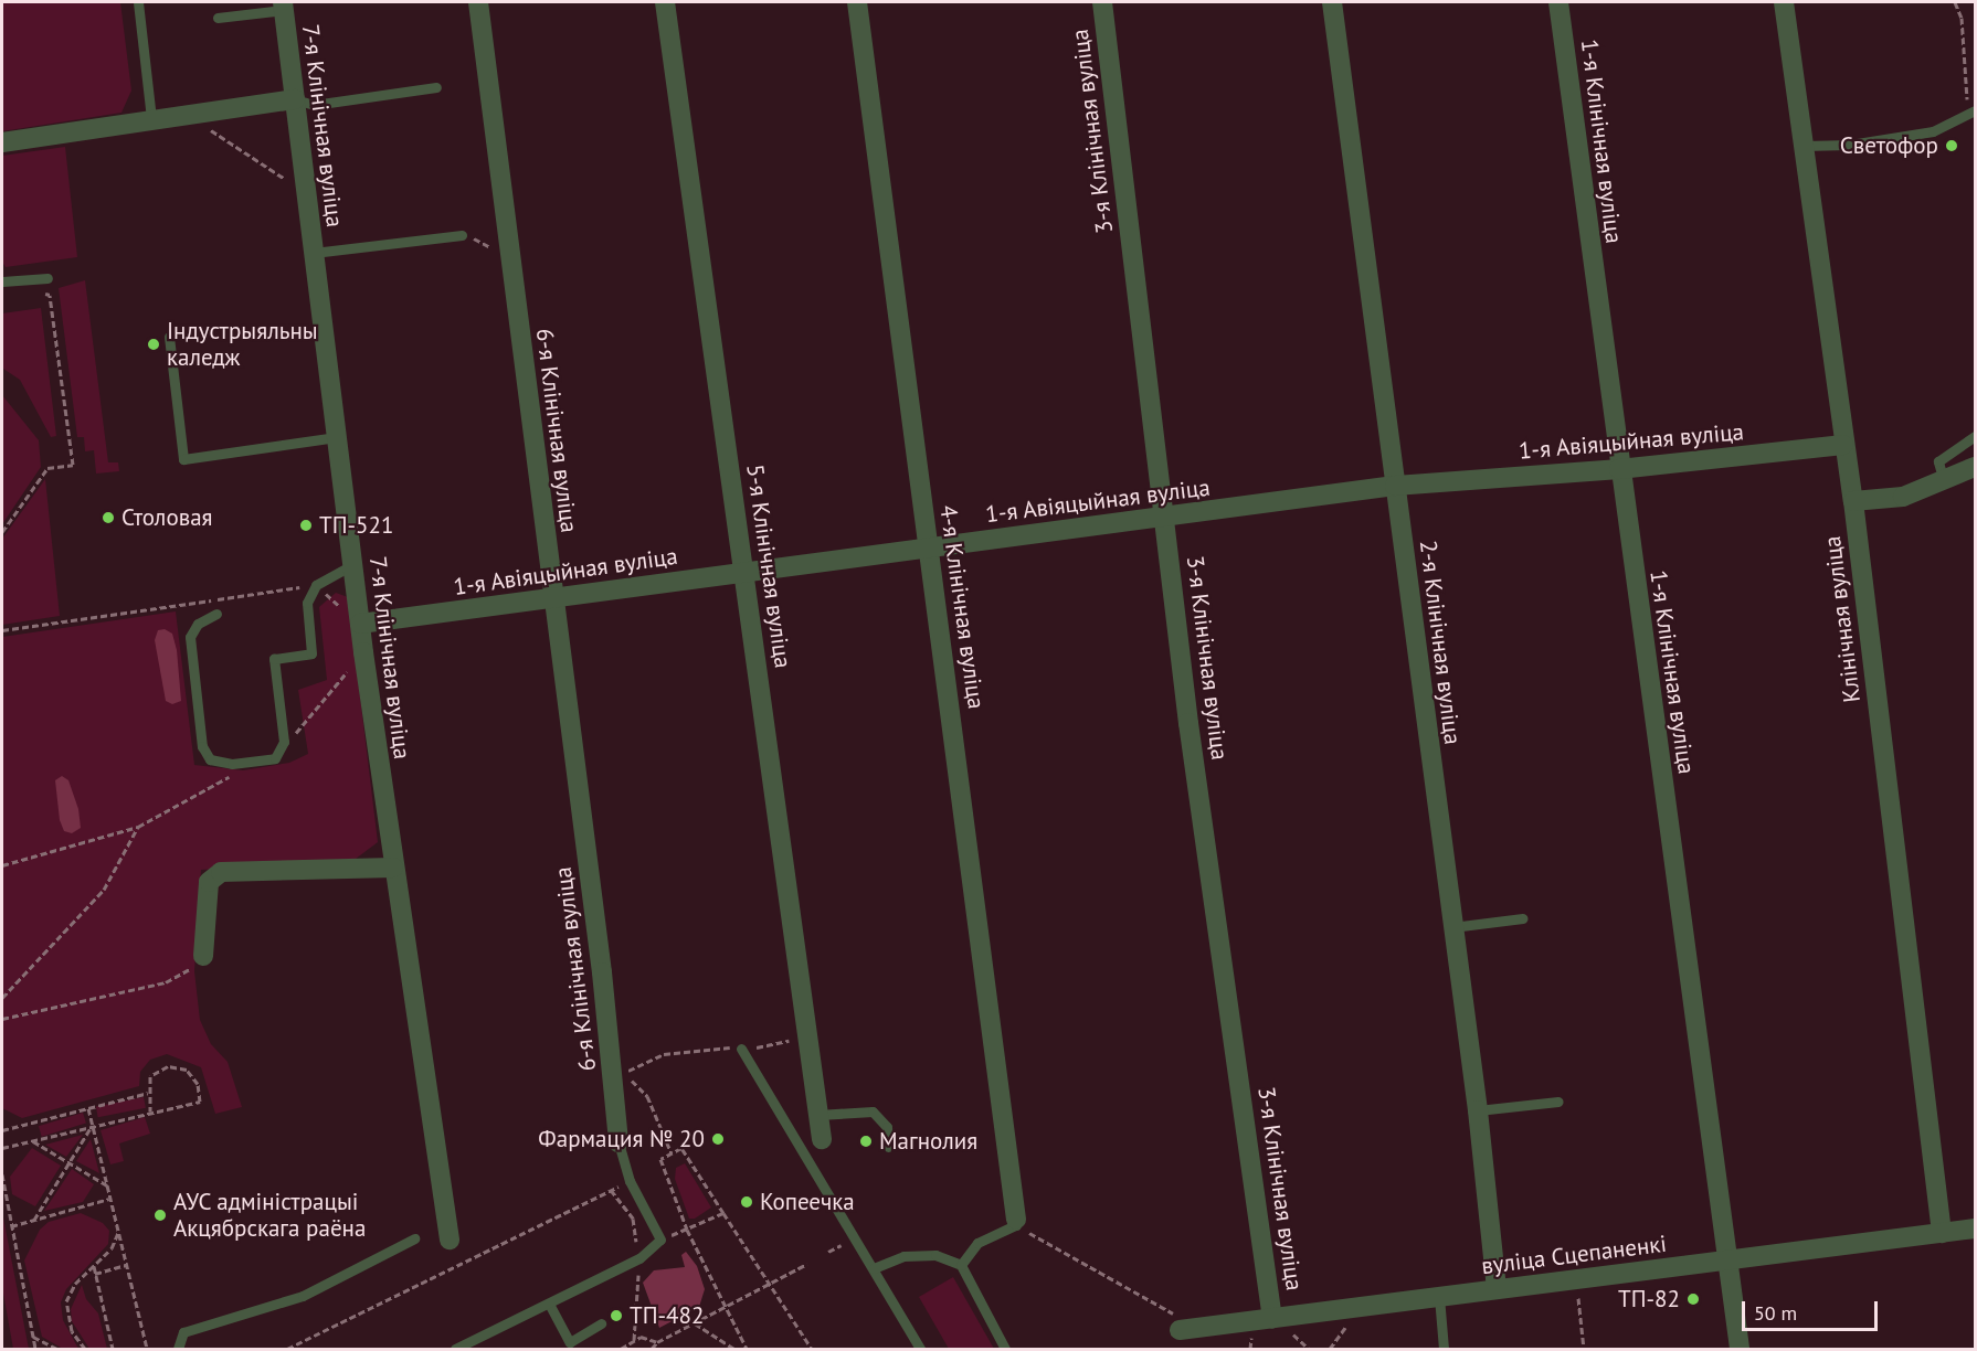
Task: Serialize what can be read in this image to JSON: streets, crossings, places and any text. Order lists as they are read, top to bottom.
{
  "streets": {
    "street": [
      "7-я Клінічная вуліца",
      "3-я Клінічная вуліца",
      "1-я Клінічная вуліца",
      "6-я Клінічная вуліца",
      "1-я Авіяцыйная вуліца",
      "5-я Клінічная вуліца",
      "4-я Клінічная вуліца",
      "Клінічная вуліца",
      "2-я Клінічная вуліца",
      "вуліца Сцепаненкі"
    ]
  },
  "crossings": [
    ["7-я Клінічная вуліца", "1-я Авіяцыйная вуліца"],
    ["3-я Клінічная вуліца", "1-я Авіяцыйная вуліца"],
    ["3-я Клінічная вуліца", "вуліца Сцепаненкі"],
    ["1-я Клінічная вуліца", "1-я Авіяцыйная вуліца"],
    ["1-я Клінічная вуліца", "вуліца Сцепаненкі"],
    ["6-я Клінічная вуліца", "1-я Авіяцыйная вуліца"],
    ["1-я Авіяцыйная вуліца", "5-я Клінічная вуліца"],
    ["1-я Авіяцыйная вуліца", "4-я Клінічная вуліца"],
    ["1-я Авіяцыйная вуліца", "Клінічная вуліца"],
    ["1-я Авіяцыйная вуліца", "2-я Клінічная вуліца"],
    ["Клінічная вуліца", "вуліца Сцепаненкі"],
    ["2-я Клінічная вуліца", "вуліца Сцепаненкі"]
  ],
  "places": [
    "Светофор",
    "Індустрыяльны каледж",
    "Столовая",
    "ТП-521",
    "Фармация № 20",
    "Магнолия",
    "Копеечка",
    "АУС адміністрацыі Акцябрскага раёна",
    "ТП-82",
    "ТП-482"
  ],
  "scale_bar": "50 m"
}
